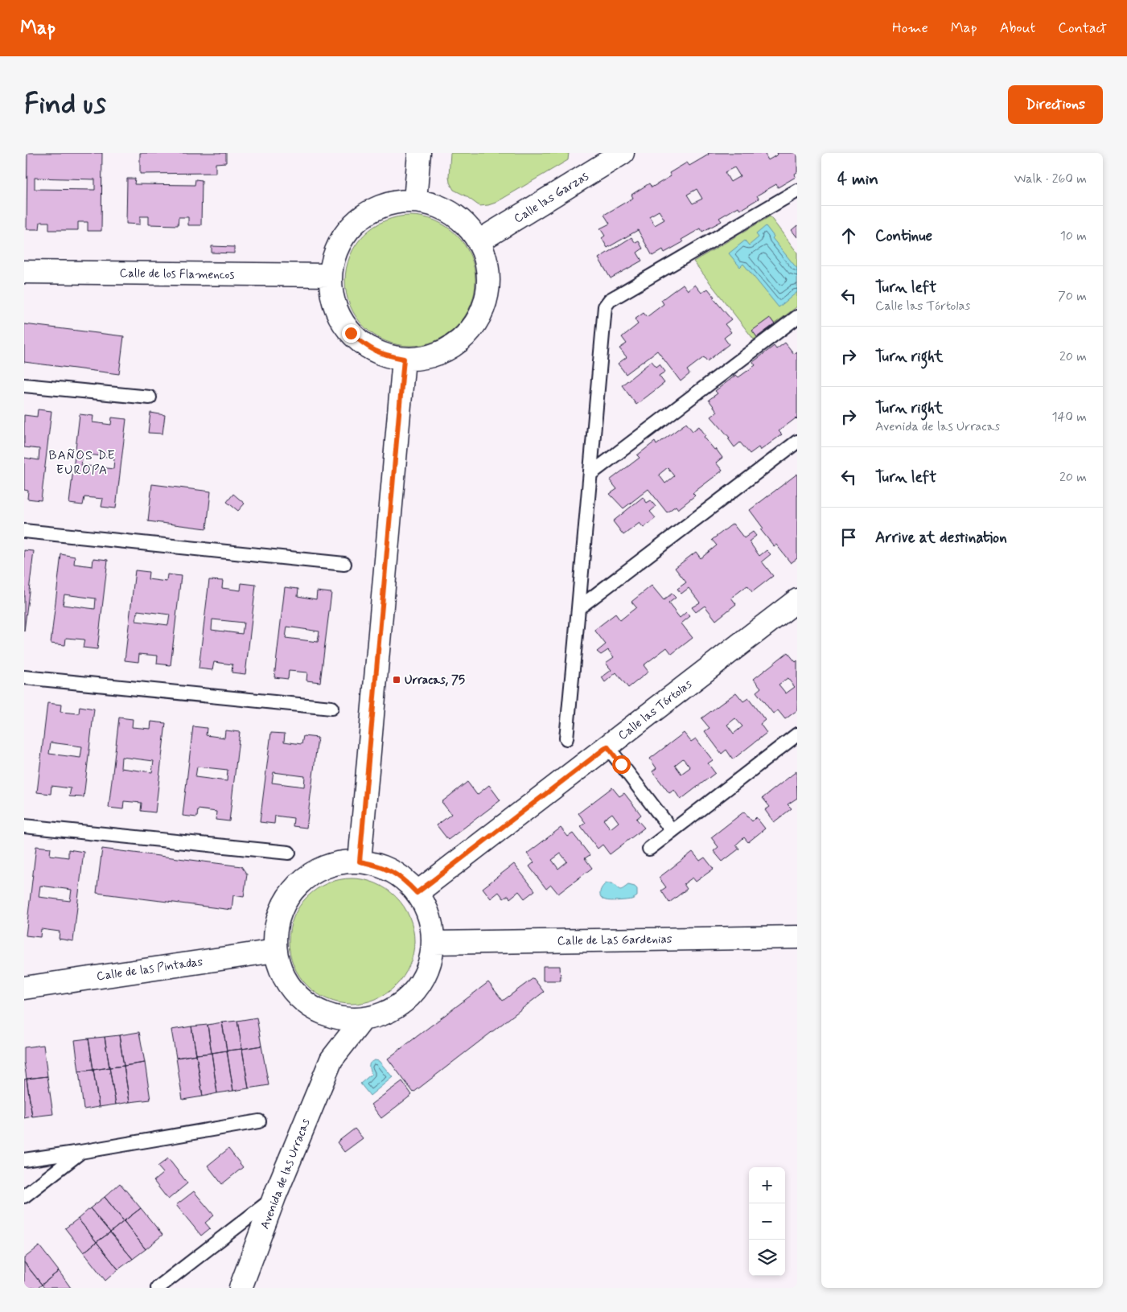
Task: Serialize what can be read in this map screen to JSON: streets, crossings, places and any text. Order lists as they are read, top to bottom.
{
  "streets": {
    "street": [
      "Calle las Garzas",
      "Calle de los Flamencos",
      "Calle las Tórtolas",
      "Calle de Las Gardenias",
      "Calle de las Pintadas",
      "Avenida de las Urracas"
    ]
  },
  "districts": ["BAÑOS DE EUROPA"],
  "places": {
    "transit": ["Urracas, 75"]
  },
  "page": {
    "header": "Map",
    "nav": [
      "Home",
      "Map",
      "About",
      "Contact"
    ],
    "buttons": "Directions",
    "title": "Find us",
    "heading": ["4 min", "Walk · 260 m"],
    "list": [
      ["Continue", "10 m"],
      ["Turn left", "Calle las Tórtolas", "70 m"],
      ["Turn right", "20 m"],
      ["Turn right", "Avenida de las Urracas", "140 m"],
      ["Turn left", "20 m"],
      "Arrive at destination"
    ],
    "map_buttons": ["+", "−"]
  }
}
